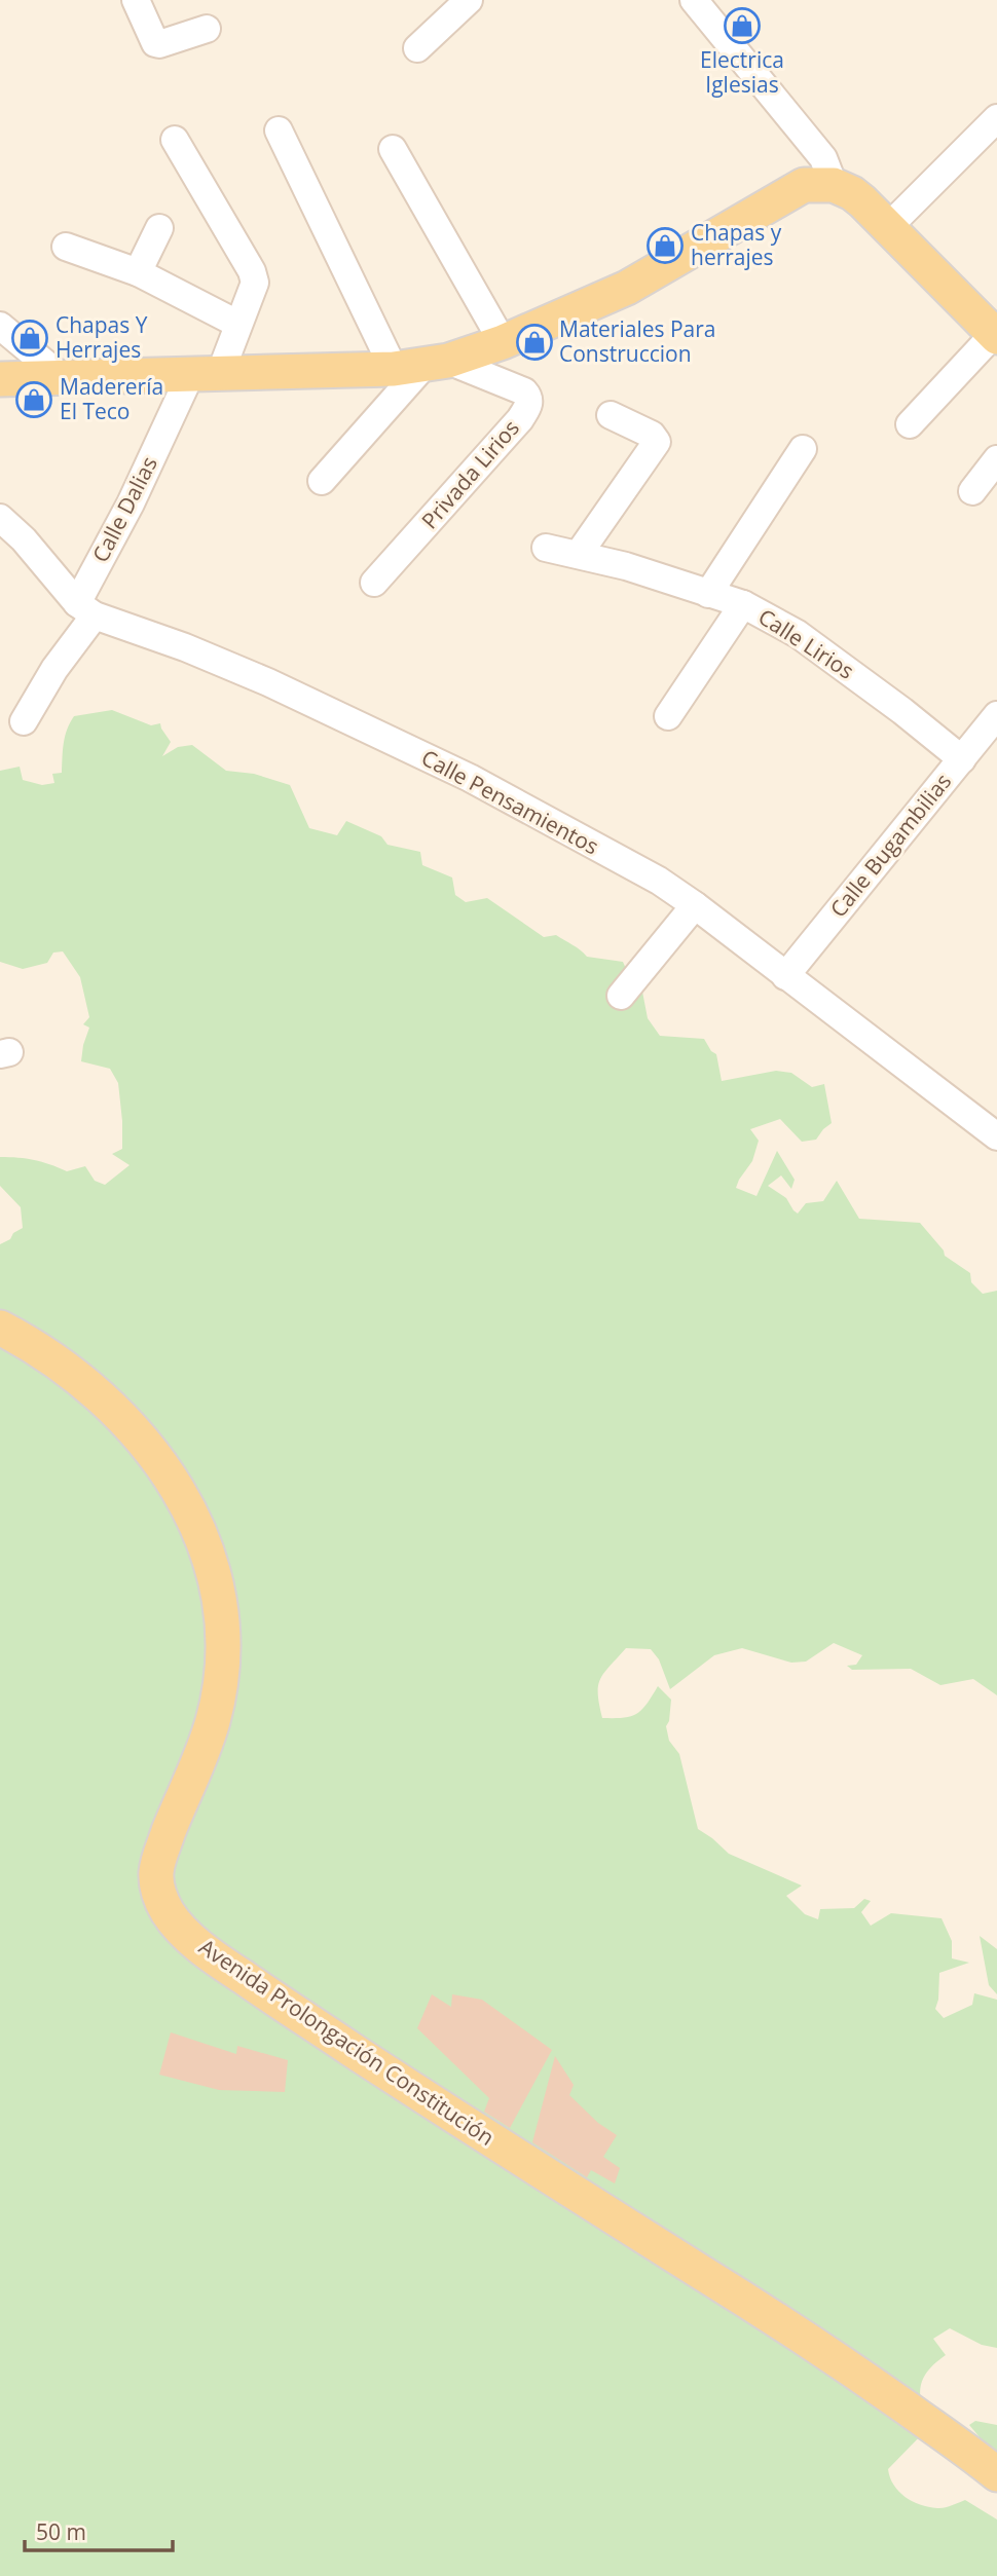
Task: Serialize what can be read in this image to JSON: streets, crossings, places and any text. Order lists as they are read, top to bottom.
{
  "streets": {
    "main road": ["Avenida Prolongación Constitución"],
    "street": [
      "Privada Lirios",
      "Calle Dalias",
      "Calle Lirios",
      "Calle Pensamientos",
      "Calle Bugambilias"
    ]
  },
  "crossings": [
    ["Calle Dalias", "Calle Pensamientos"],
    ["Calle Lirios", "Calle Bugambilias"],
    ["Calle Pensamientos", "Calle Bugambilias"]
  ],
  "places": {
    "shop": [
      "Electrica Iglesias",
      "Chapas y herrajes",
      "Chapas Y Herrajes",
      "Materiales Para Construccion",
      "Maderería El Teco"
    ]
  },
  "scale_bar": "50 m"
}
